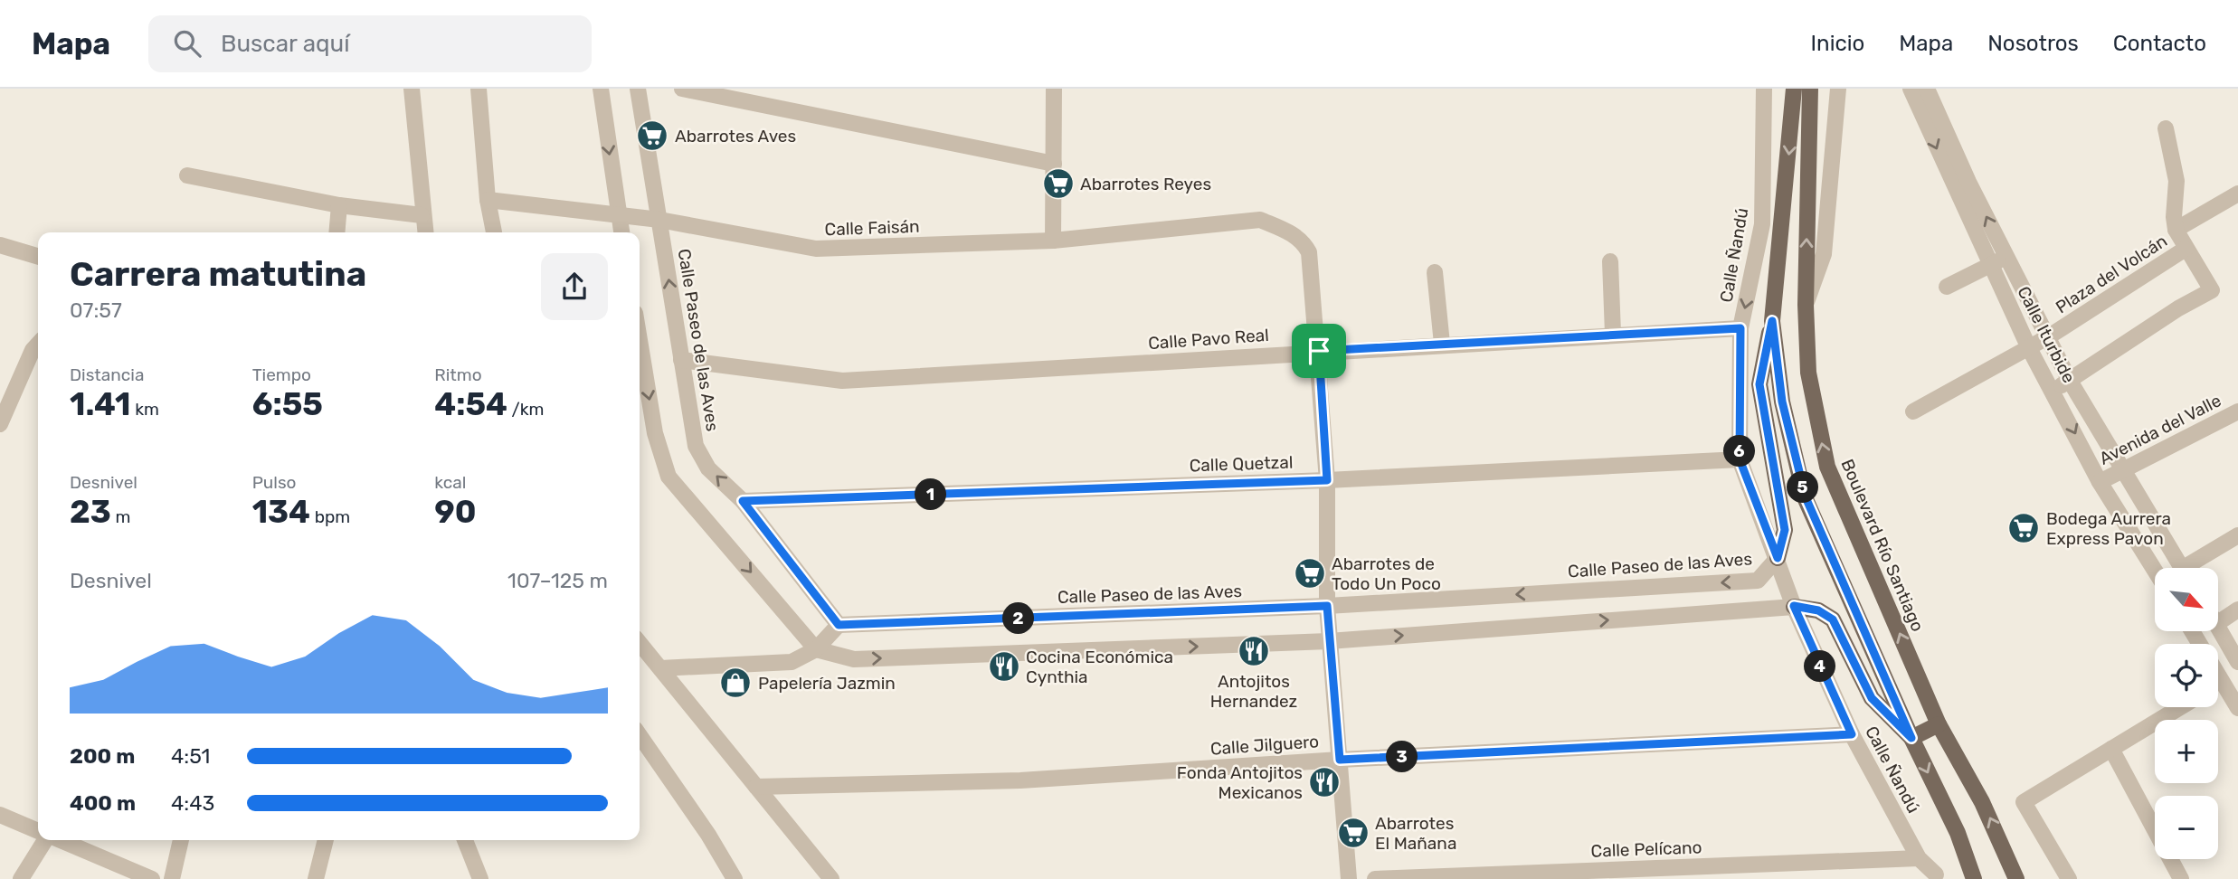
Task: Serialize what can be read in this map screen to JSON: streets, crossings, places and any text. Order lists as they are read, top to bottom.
{
  "streets": {
    "main road": ["Boulevard Río Santiago"],
    "street": [
      "Calle Faisán",
      "Calle Ñandú",
      "Plaza del Volcán",
      "Calle Iturbide",
      "Calle Pavo Real",
      "Calle Paseo de las Aves",
      "Avenida del Valle",
      "Calle Quetzal",
      "Calle Jilguero",
      "Calle Pelícano"
    ]
  },
  "crossings": [
    ["Calle Faisán", "Calle Pavo Real"],
    ["Calle Faisán", "Calle Paseo de las Aves"],
    ["Calle Ñandú", "Calle Pavo Real"],
    ["Calle Ñandú", "Calle Paseo de las Aves"],
    ["Calle Ñandú", "Calle Quetzal"],
    ["Calle Ñandú", "Calle Jilguero"],
    ["Calle Ñandú", "Calle Pelícano"],
    ["Plaza del Volcán", "Calle Iturbide"],
    ["Calle Iturbide", "Avenida del Valle"],
    ["Calle Pavo Real", "Calle Paseo de las Aves"],
    ["Calle Paseo de las Aves", "Calle Quetzal"]
  ],
  "places": {
    "supermarket": [
      "Abarrotes Aves",
      "Abarrotes Reyes",
      "Bodega Aurrera Express Pavon",
      "Abarrotes de Todo Un Poco",
      "Abarrotes El Mañana"
    ],
    "restaurant": ["Antojitos Hernandez", "Cocina Económica Cynthia", "Fonda Antojitos Mexicanos"],
    "shop": ["Papelería Jazmin"]
  },
  "north": "bottom right",
  "page": {
    "header": "Mapa",
    "search": "Buscar aquí",
    "nav": [
      "Inicio",
      "Mapa",
      "Nosotros",
      "Contacto"
    ],
    "heading": ["Carrera matutina", "07:57"],
    "stats": [
      ["Distancia", "1.41 km"],
      ["Tiempo", "6:55"],
      ["Ritmo", "4:54 /km"],
      ["Desnivel", "23 m"],
      ["Pulso", "134 bpm"],
      ["kcal", "90"]
    ],
    "pins": [
      "6",
      "5",
      "1",
      "2",
      "4",
      "3"
    ],
    "chart": ["Desnivel", "107–125 m"],
    "map_buttons": ["+", "−"],
    "list": [
      {
        "name": "200 m",
        "note": "4:51"
      },
      {
        "name": "400 m",
        "note": "4:43"
      }
    ]
  }
}
